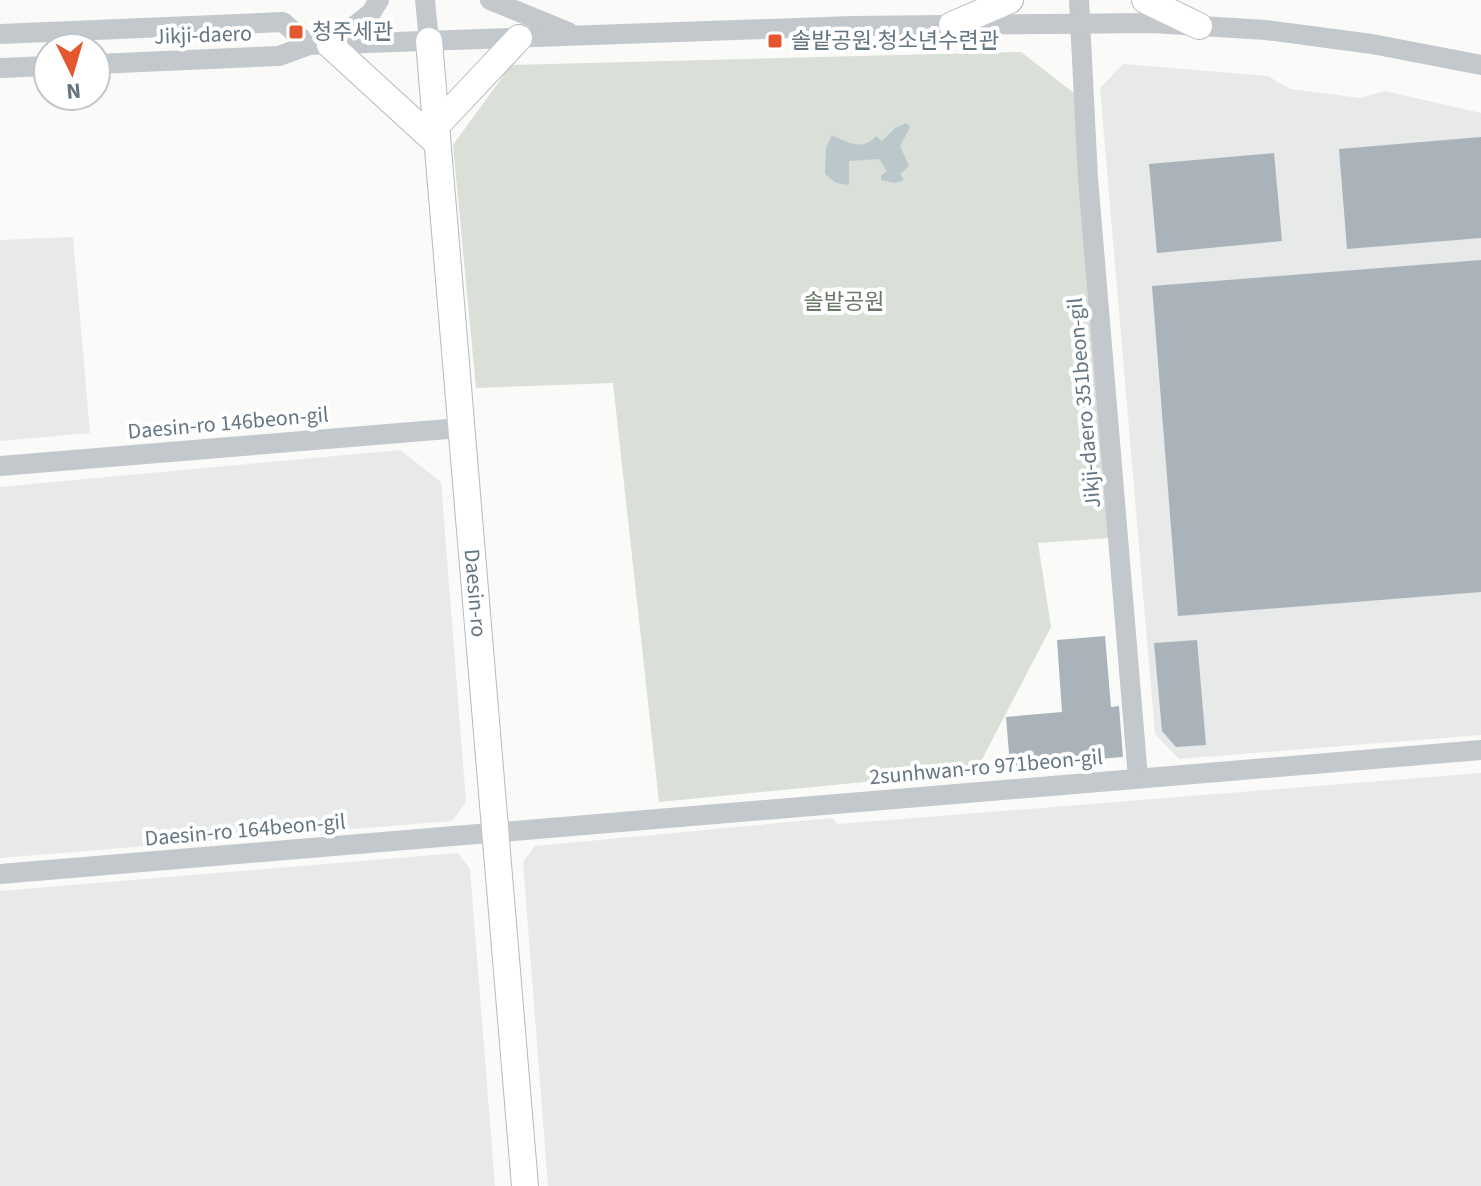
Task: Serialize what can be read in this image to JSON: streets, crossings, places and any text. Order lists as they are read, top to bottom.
{
  "streets": {
    "main road": ["Daesin-ro"],
    "street": [
      "Jikji-daero",
      "Jikji-daero 351beon-gil",
      "Daesin-ro 146beon-gil",
      "2sunhwan-ro 971beon-gil",
      "Daesin-ro 164beon-gil"
    ]
  },
  "crossings": [
    ["Jikji-daero", "Jikji-daero 351beon-gil"],
    ["Jikji-daero", "Daesin-ro"],
    ["Jikji-daero 351beon-gil", "2sunhwan-ro 971beon-gil"],
    ["Daesin-ro 146beon-gil", "Daesin-ro"],
    ["Daesin-ro", "2sunhwan-ro 971beon-gil"],
    ["Daesin-ro", "Daesin-ro 164beon-gil"],
    ["2sunhwan-ro 971beon-gil", "Daesin-ro 164beon-gil"]
  ],
  "parks": ["솔밭공원"],
  "places": {
    "transit": ["청주세관", "솔밭공원.청소년수련관"]
  },
  "north": "bottom"
}
